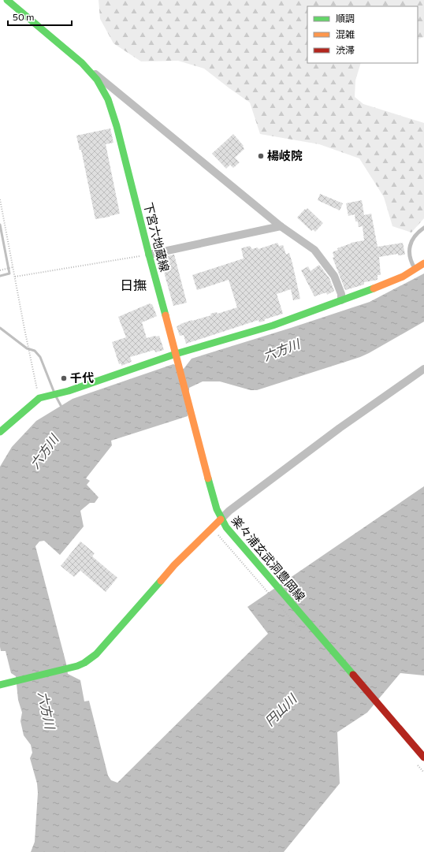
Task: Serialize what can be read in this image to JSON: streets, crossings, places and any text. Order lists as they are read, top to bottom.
{
  "streets": {
    "main road": ["下宮六地蔵線", "楽々浦玄武洞豊岡線"]
  },
  "crossings": [
    ["下宮六地蔵線", "楽々浦玄武洞豊岡線"]
  ],
  "districts": ["日撫"],
  "water": ["六方川", "円山川"],
  "places": ["楊岐院", "千代"],
  "legend": ["順調", "混雑", "渋滞"],
  "scale_bar": "50 m"
}
